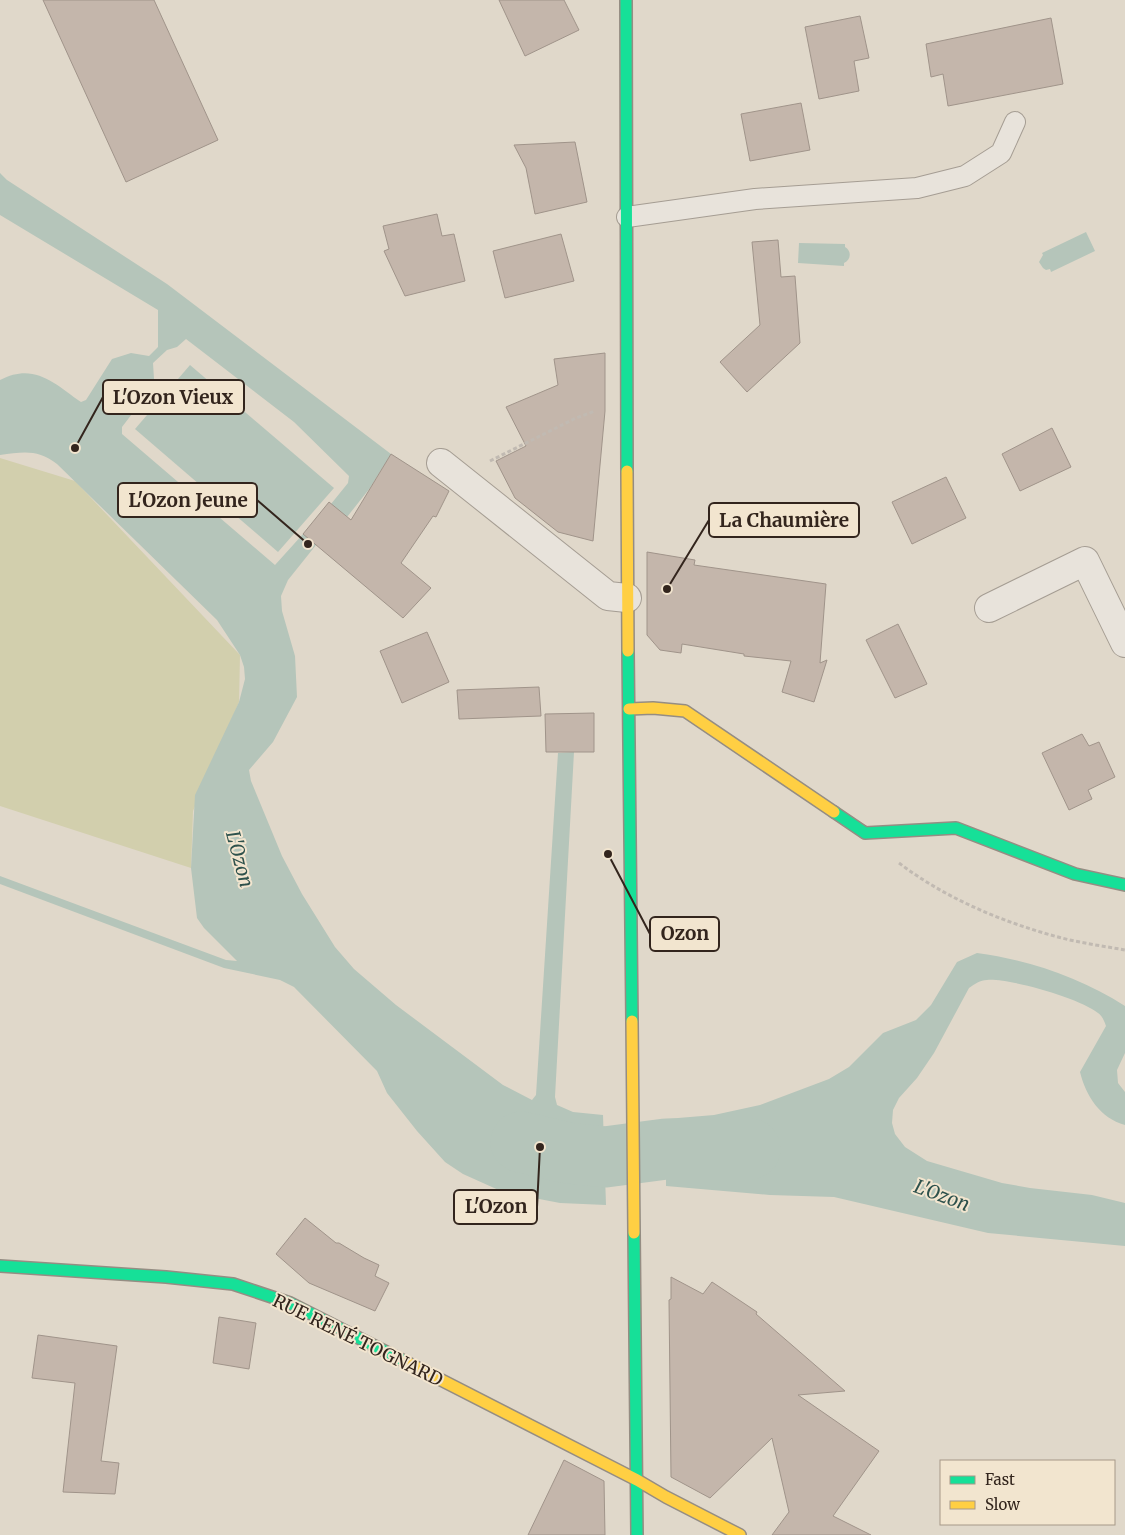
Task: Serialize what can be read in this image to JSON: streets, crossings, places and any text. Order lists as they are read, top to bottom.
{
  "streets": {
    "main road": ["RUE RENÉ TOGNARD"]
  },
  "water": ["L'Ozon"],
  "places": [
    "L'Ozon Vieux",
    "L'Ozon Jeune",
    "La Chaumière",
    "Ozon",
    "L'Ozon"
  ],
  "legend": ["Fast", "Slow"]
}
